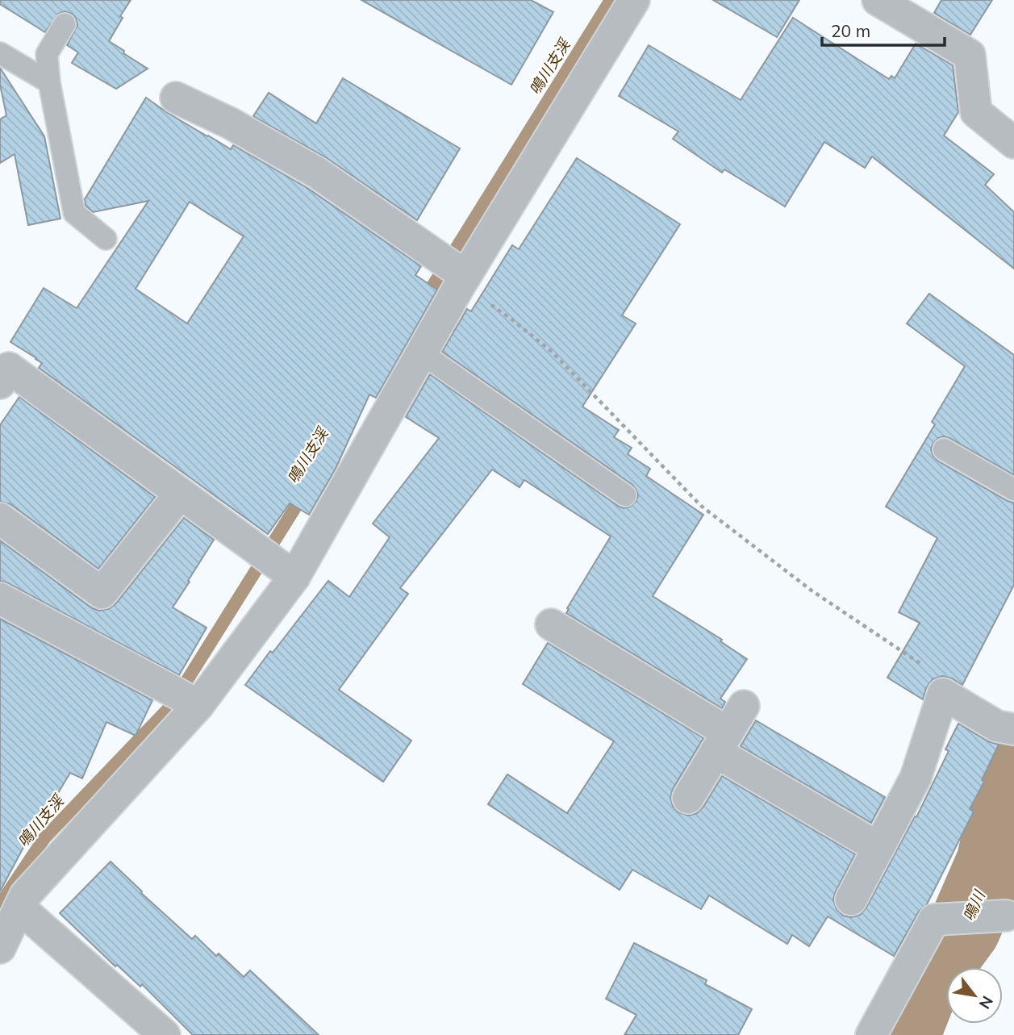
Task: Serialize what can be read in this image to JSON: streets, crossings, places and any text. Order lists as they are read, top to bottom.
{
  "water": ["鳴川支渓", "鳴川"],
  "scale_bar": "20 m",
  "north": "bottom right"
}
